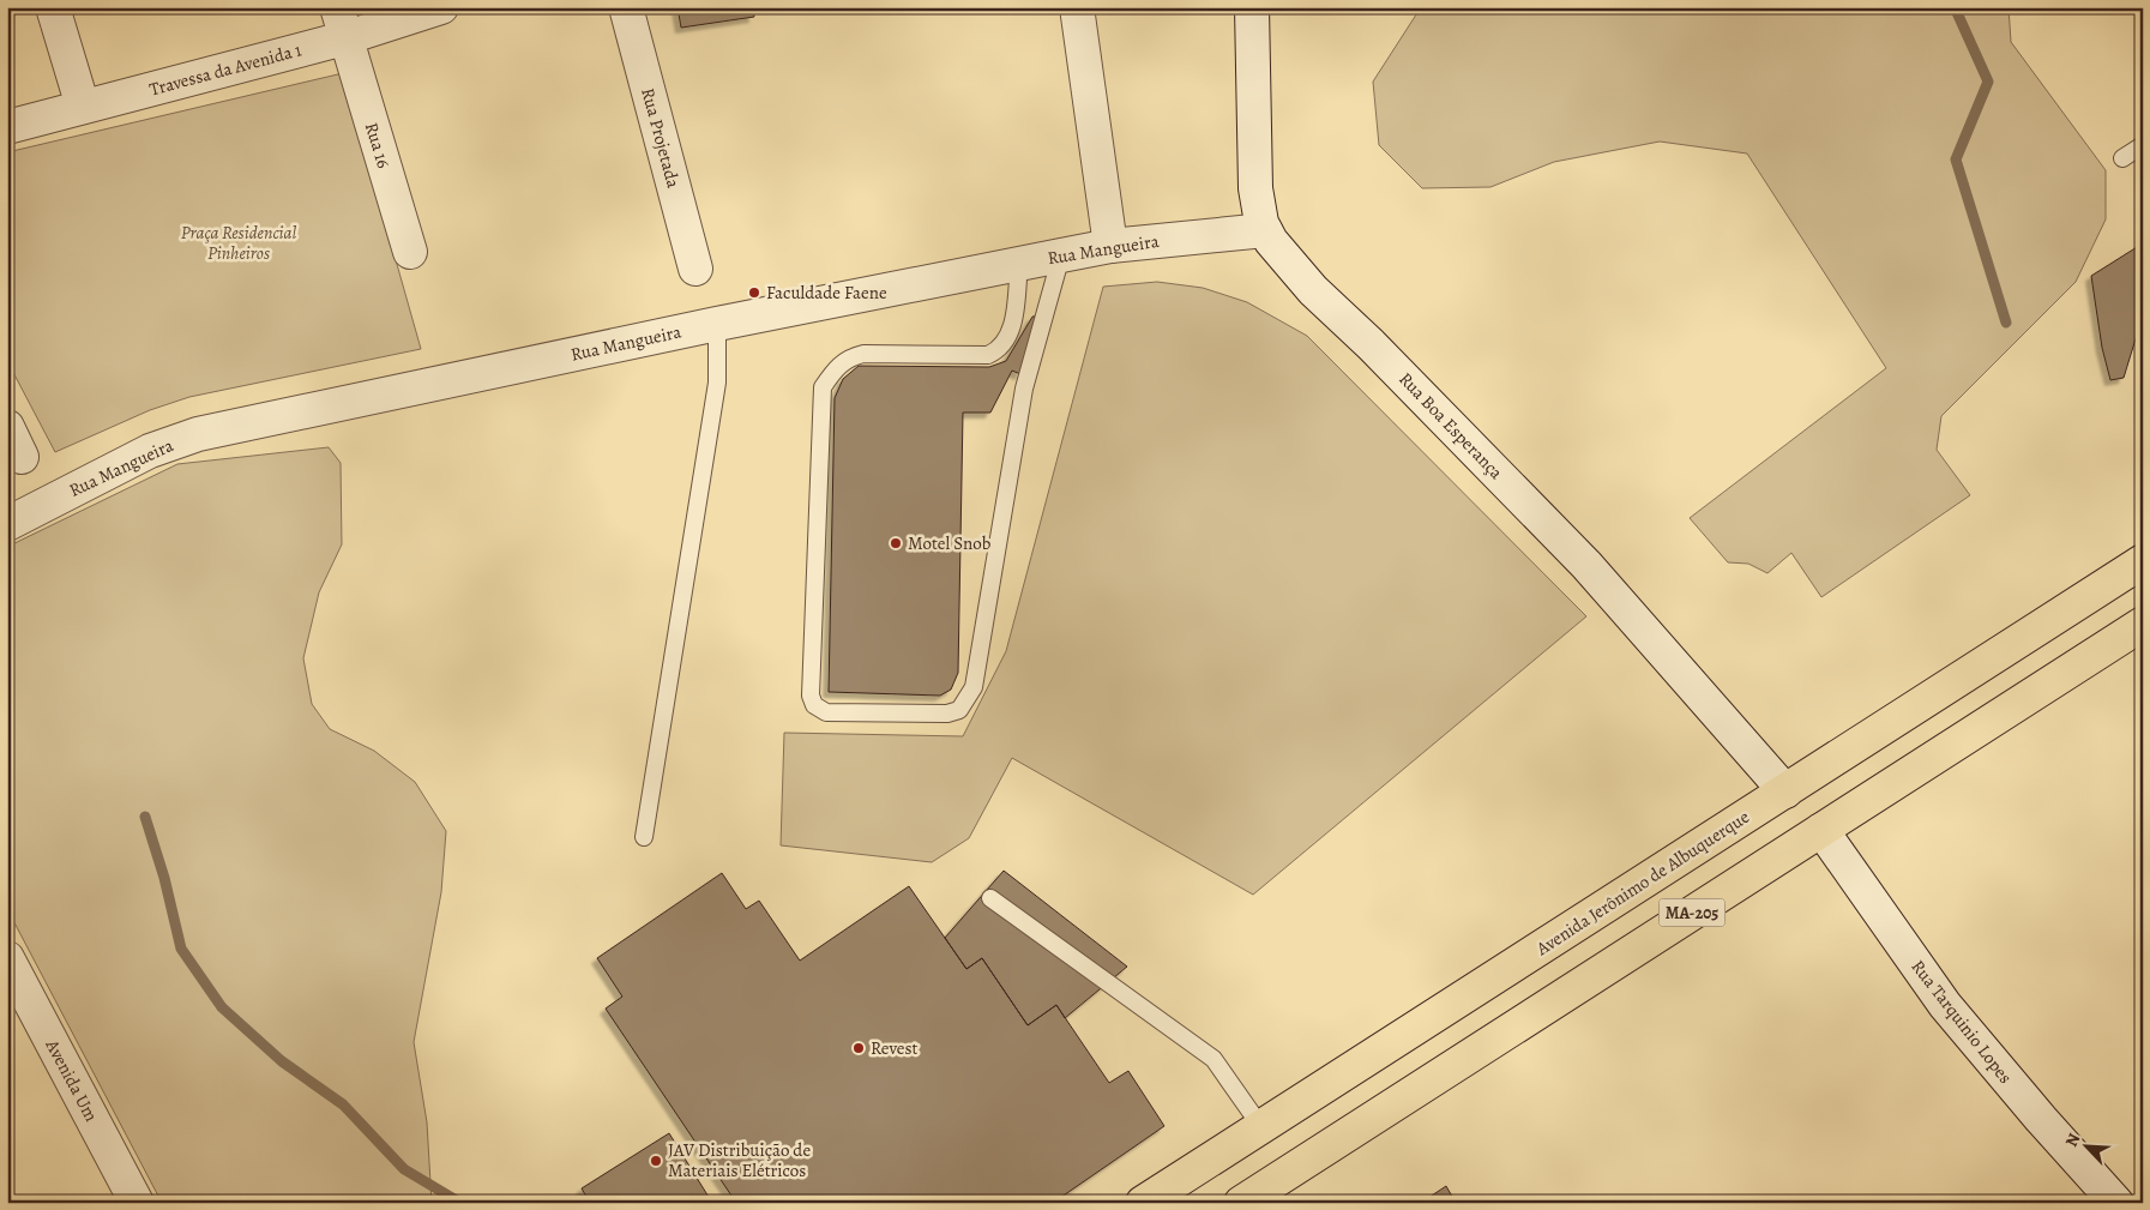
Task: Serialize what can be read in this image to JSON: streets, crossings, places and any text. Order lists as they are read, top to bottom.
{
  "streets": {
    "main road": ["Avenida Jerônimo de Albuquerque", "MA-205"],
    "street": [
      "Travessa da Avenida 1",
      "Rua Projetada",
      "Rua 16",
      "Rua Mangueira",
      "Rua Boa Esperança",
      "Rua Tarquinio Lopes",
      "Avenida Um"
    ]
  },
  "crossings": [
    ["Travessa da Avenida 1", "Rua 16"],
    ["Rua Mangueira", "Rua Boa Esperança"],
    ["Rua Boa Esperança", "Avenida Jerônimo de Albuquerque"],
    ["MA-205", "Rua Tarquinio Lopes"]
  ],
  "parks": ["Praça Residencial Pinheiros"],
  "places": [
    "Faculdade Faene",
    "Motel Snob",
    "Revest",
    "JAV Distribuição de Materiais Elétricos"
  ],
  "north": "top left"
}
